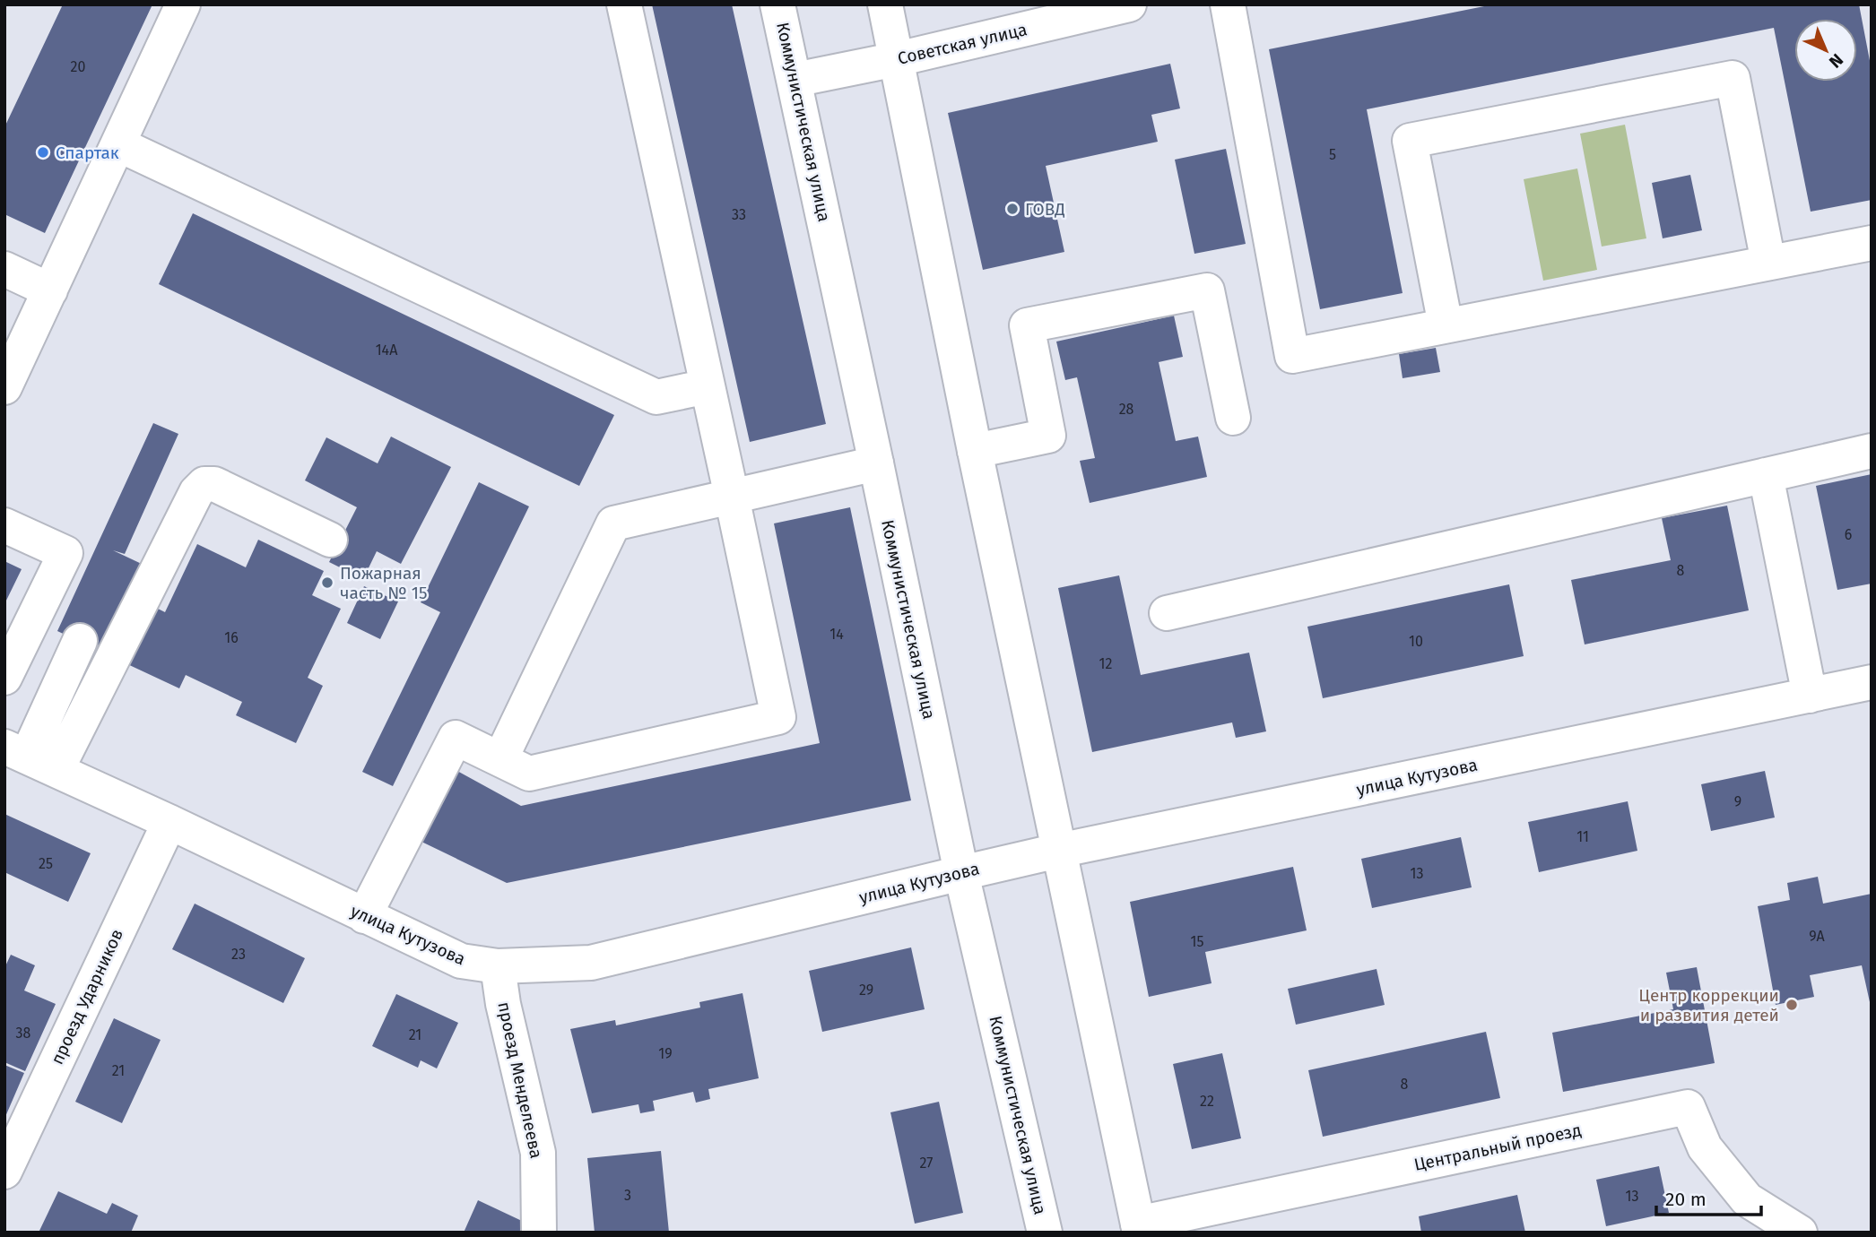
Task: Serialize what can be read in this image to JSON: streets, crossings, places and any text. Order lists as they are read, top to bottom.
{
  "streets": {
    "street": [
      "Советская улица",
      "Коммунистическая улица",
      "улица Кутузова",
      "проезд Ударников",
      "проезд Менделеева",
      "Центральный проезд"
    ]
  },
  "crossings": [
    ["Советская улица", "Коммунистическая улица"],
    ["Коммунистическая улица", "улица Кутузова"],
    ["улица Кутузова", "проезд Ударников"],
    ["улица Кутузова", "проезд Менделеева"]
  ],
  "places": [
    "Спартак",
    "ГОВД",
    "Пожарная часть № 15",
    "Центр коррекции и развития детей"
  ],
  "house_numbers": [
    "20",
    "5",
    "33",
    "14А",
    "28",
    "6",
    "8",
    "14",
    "16",
    "10",
    "12",
    "9",
    "11",
    "25",
    "13",
    "9А",
    "15",
    "23",
    "29",
    "38",
    "21",
    "19",
    "21",
    "8",
    "22",
    "27",
    "3",
    "13"
  ],
  "scale_bar": "20 m",
  "north": "bottom right"
}
